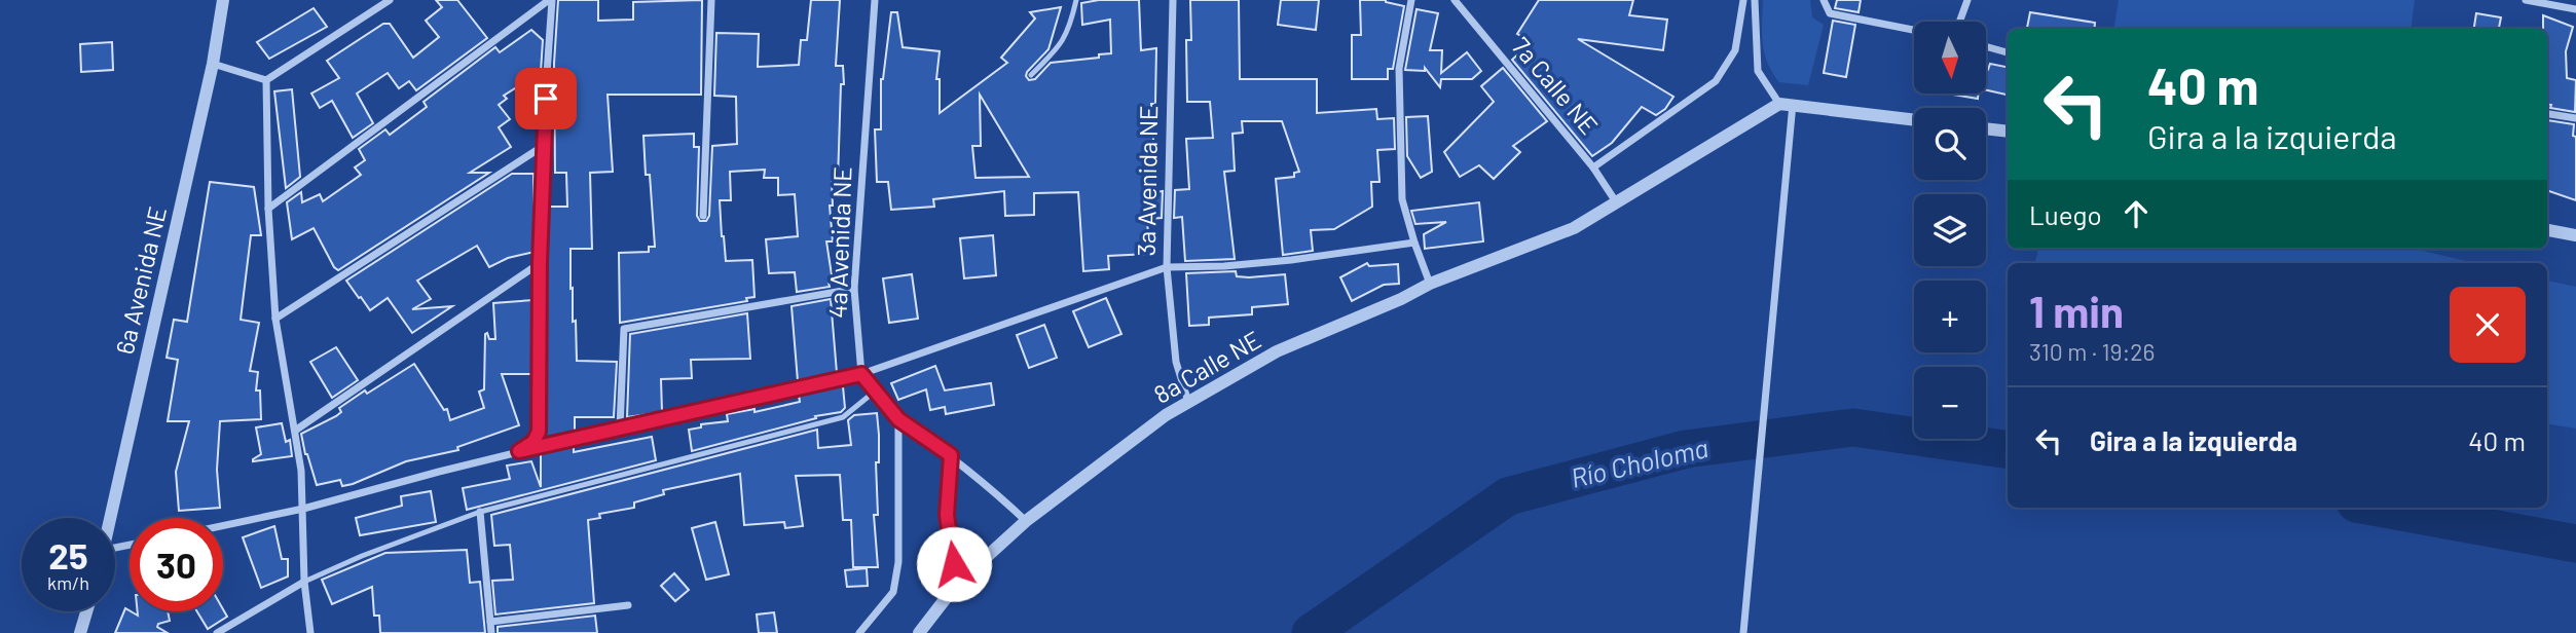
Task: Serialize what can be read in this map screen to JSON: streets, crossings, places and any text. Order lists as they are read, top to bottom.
{
  "streets": {
    "street": [
      "7a Calle NE",
      "3a Avenida NE",
      "4a Avenida NE",
      "6a Avenida NE",
      "8a Calle NE"
    ]
  },
  "crossings": [
    ["3a Avenida NE", "8a Calle NE"]
  ],
  "water": ["Río Choloma"],
  "north": "bottom",
  "page": {
    "map_buttons": ["+", "−"],
    "turn": ["40 m", "Gira a la izquierda"],
    "then": "Luego",
    "heading": ["1 min", "310 m · 19:26"],
    "list": [
      {
        "name": "Gira a la izquierda",
        "value": "40 m"
      }
    ],
    "speed": "25 km/h",
    "limit": "30"
  }
}
